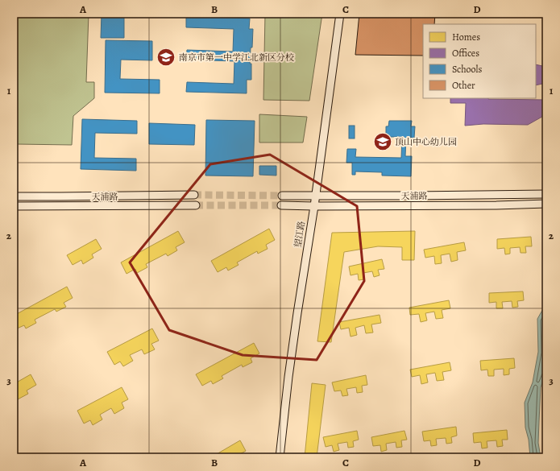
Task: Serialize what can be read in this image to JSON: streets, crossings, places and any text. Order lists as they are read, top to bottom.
{
  "streets": {
    "street": ["天浦路", "望江路"]
  },
  "crossings": [
    ["天浦路", "望江路"]
  ],
  "places": {
    "school or university": ["南京市第一中学江北新区分校", "顶山中心幼儿园"]
  },
  "legend": [
    "Homes",
    "Offices",
    "Schools",
    "Other"
  ],
  "grid": {
    "columns": [
      "A",
      "B",
      "C",
      "D"
    ],
    "rows": ["1", "2", "3"]
  }
}
